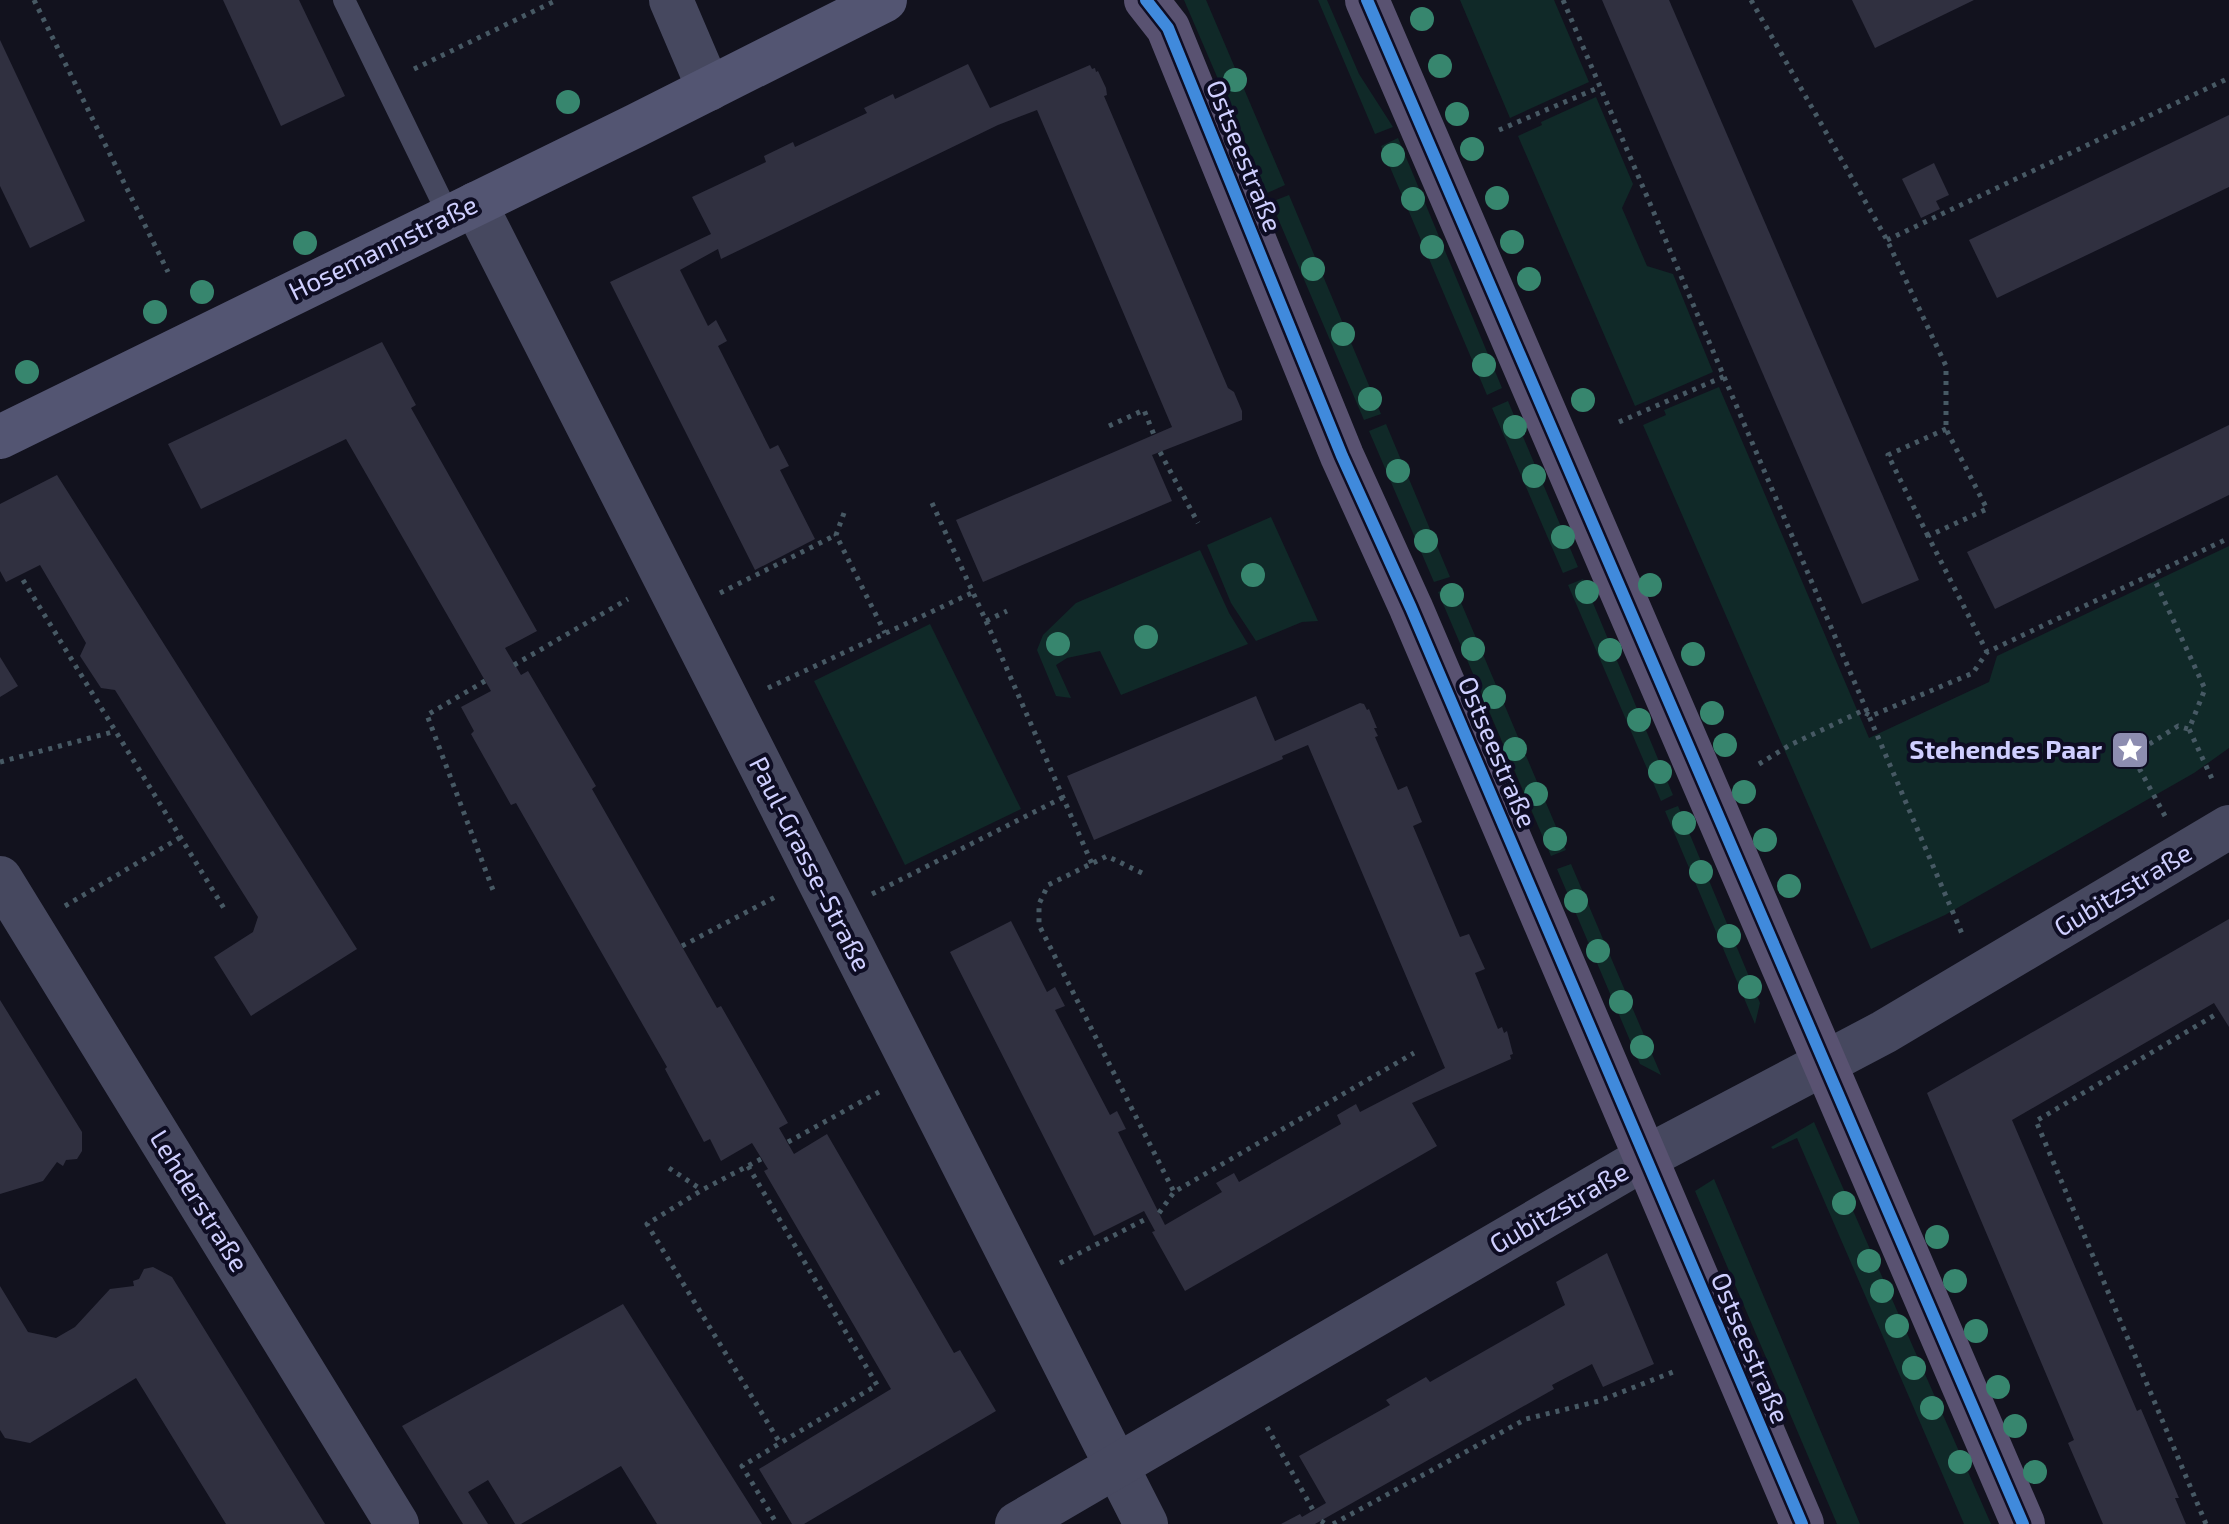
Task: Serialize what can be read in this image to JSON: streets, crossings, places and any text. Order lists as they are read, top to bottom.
{
  "streets": {
    "main road": ["Ostseestraße"],
    "street": [
      "Hosemannstraße",
      "Paul-Grasse-Straße",
      "Gubitzstraße",
      "Lehderstraße"
    ]
  },
  "crossings": [
    ["Ostseestraße", "Gubitzstraße"],
    ["Hosemannstraße", "Paul-Grasse-Straße"],
    ["Paul-Grasse-Straße", "Gubitzstraße"]
  ],
  "places": {
    "place": ["Stehendes Paar"]
  }
}
